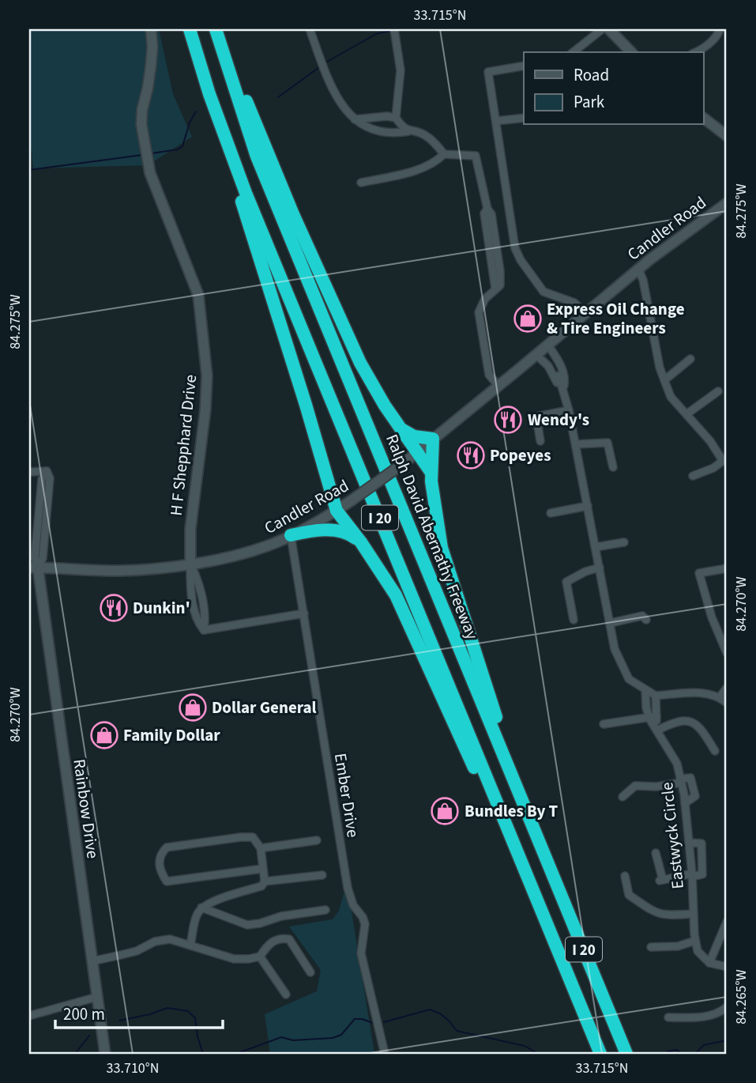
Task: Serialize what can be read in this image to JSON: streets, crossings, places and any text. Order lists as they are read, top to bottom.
{
  "streets": {
    "highway": ["I 20", "Ralph David Abernathy Freeway"],
    "street": [
      "Candler Road",
      "H F Shepphard Drive",
      "Ember Drive",
      "Rainbow Drive",
      "Eastwyck Circle"
    ]
  },
  "crossings": [
    ["Candler Road", "H F Shepphard Drive"],
    ["Candler Road", "Ember Drive"],
    ["Candler Road", "Rainbow Drive"]
  ],
  "places": {
    "shop": [
      "Express Oil Change & Tire Engineers",
      "Dollar General",
      "Family Dollar",
      "Bundles By T"
    ],
    "restaurant": ["Wendy's", "Popeyes", "Dunkin'"]
  },
  "legend": ["Road", "Park"],
  "scale_bar": "200 m",
  "coordinates": [
    "33.715°N",
    "84.275°W",
    "84.270°W",
    "84.265°W",
    "33.710°N"
  ]
}
